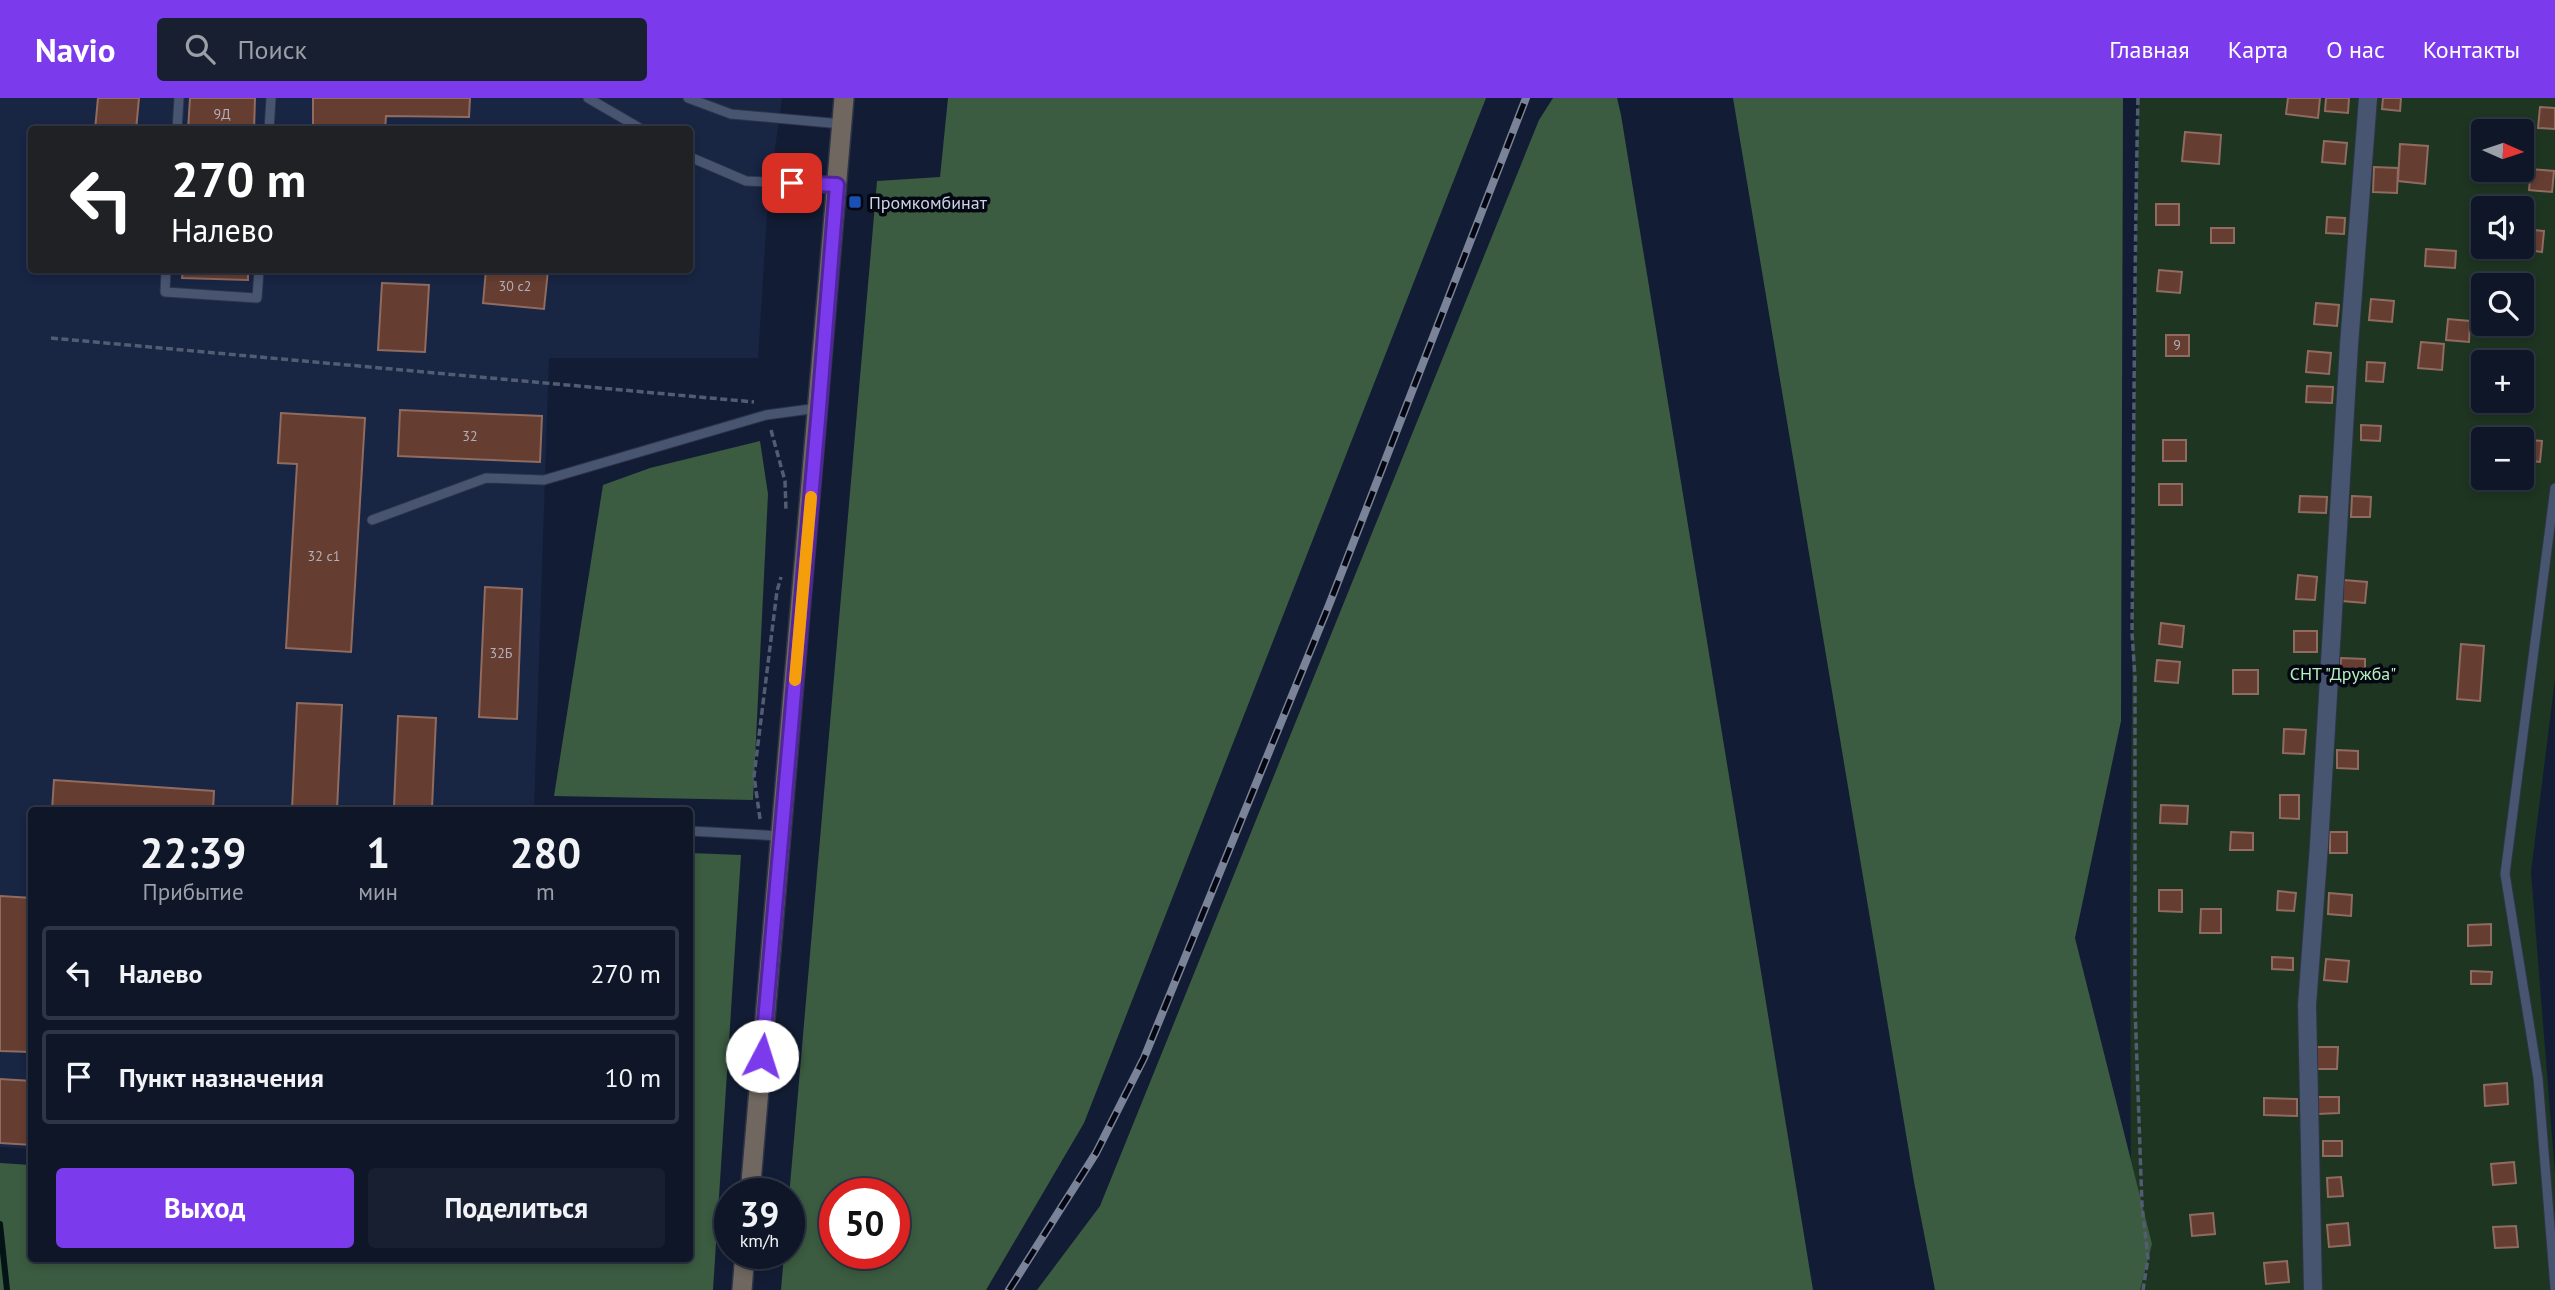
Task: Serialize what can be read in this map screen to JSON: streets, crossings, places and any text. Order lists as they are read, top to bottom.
{
  "parks": ["СНТ \"Дружба\""],
  "places": {
    "transit": ["Промкомбинат"]
  },
  "house_numbers": [
    "9Д",
    "30 с2",
    "9",
    "32",
    "32 с1",
    "32Б"
  ],
  "north": "right",
  "page": {
    "header": "Navio",
    "search": "Поиск",
    "nav": [
      "Главная",
      "Карта",
      "О нас",
      "Контакты"
    ],
    "map_buttons": ["+", "−"],
    "turn": ["270 m", "Налево"],
    "eta": [
      "22:39",
      "Прибытие",
      "1",
      "мин",
      "280",
      "m"
    ],
    "list": [
      {
        "name": "Налево",
        "value": "270 m"
      },
      {
        "name": "Пункт назначения",
        "value": "10 m"
      }
    ],
    "buttons": ["Выход", "Поделиться"],
    "speed": "39 km/h",
    "limit": "50"
  }
}
